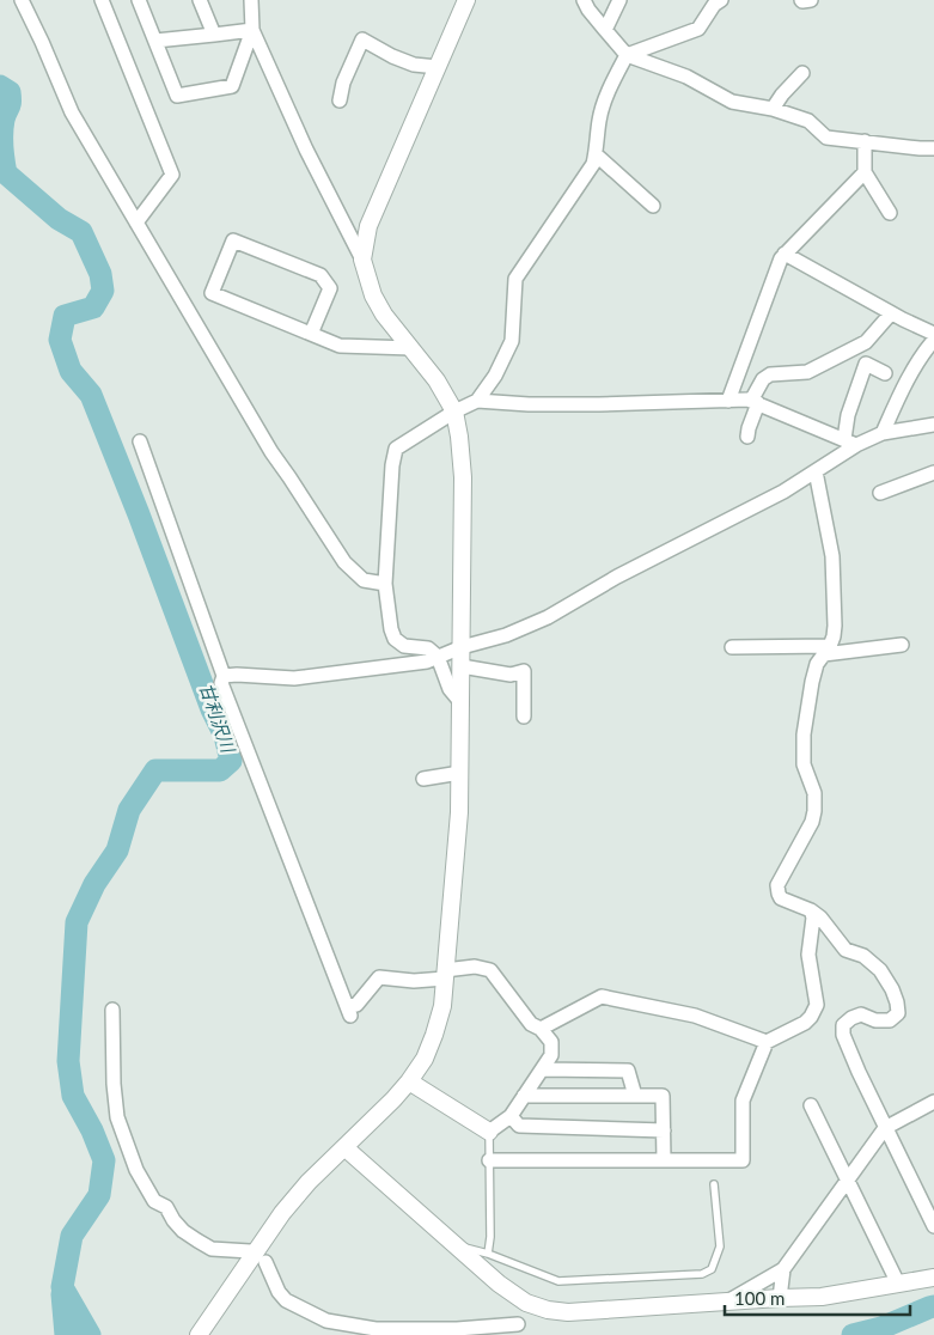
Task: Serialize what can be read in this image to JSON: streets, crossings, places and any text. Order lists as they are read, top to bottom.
{
  "water": ["甘利沢川"],
  "scale_bar": "100 m"
}
